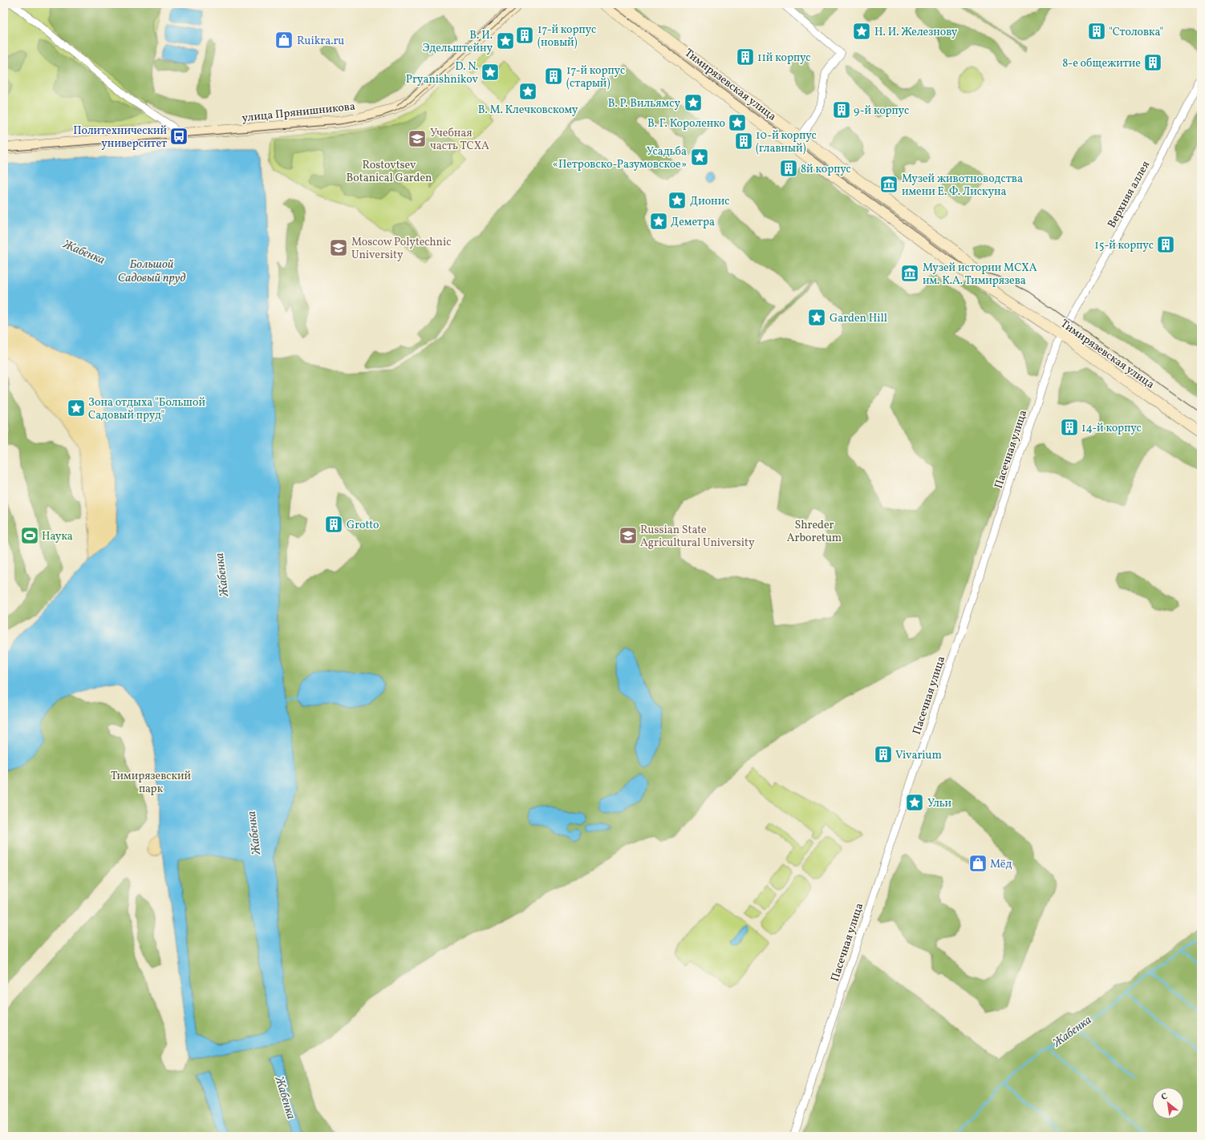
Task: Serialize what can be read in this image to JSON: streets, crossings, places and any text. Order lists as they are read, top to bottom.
{
  "streets": {
    "main road": ["Тимирязевская улица", "улица Прянишникова"],
    "street": ["Верхняя аллея", "Пасечная улица"]
  },
  "crossings": [
    ["Тимирязевская улица", "Верхняя аллея"],
    ["Тимирязевская улица", "Пасечная улица"],
    ["Верхняя аллея", "Пасечная улица"]
  ],
  "water": ["Жабенка", "Большой Садовый пруд"],
  "parks": ["Rostovtsev Botanical Garden", "Shreder Arboretum", "Тимирязевский парк"],
  "places": {
    "place": [
      "Н. И. Железнову",
      "В. И. Эдельштейну",
      "D. N. Pryanishnikov",
      "В. М. Клечковскому",
      "В. Р. Вильямсу",
      "В. Г. Короленко",
      "Усадьба «Петровско-Разумовское»",
      "Дионис",
      "Деметра",
      "Garden Hill",
      "Зона отдыха \"Большой Садовый пруд\"",
      "Ульи"
    ],
    "building": [
      "\"Столовка\"",
      "17-й корпус (новый)",
      "11й корпус",
      "8-е общежитие",
      "17-й корпус (старый)",
      "9-й корпус",
      "10-й корпус (главный)",
      "8й корпус",
      "15-й корпус",
      "14-й корпус",
      "Grotto",
      "Vivarium"
    ],
    "shop": ["Ruikra.ru", "Мёд"],
    "bus stop": ["Политехнический университет"],
    "school or university": ["Учебная часть ТСХА", "Moscow Polytechnic University", "Russian State Agricultural University"],
    "museum": ["Музей животноводства имени Е. Ф. Лискуна", "Музей истории МСХА им. К.А. Тимирязева"],
    "sports": ["Наука"]
  },
  "north": "top left"
}
